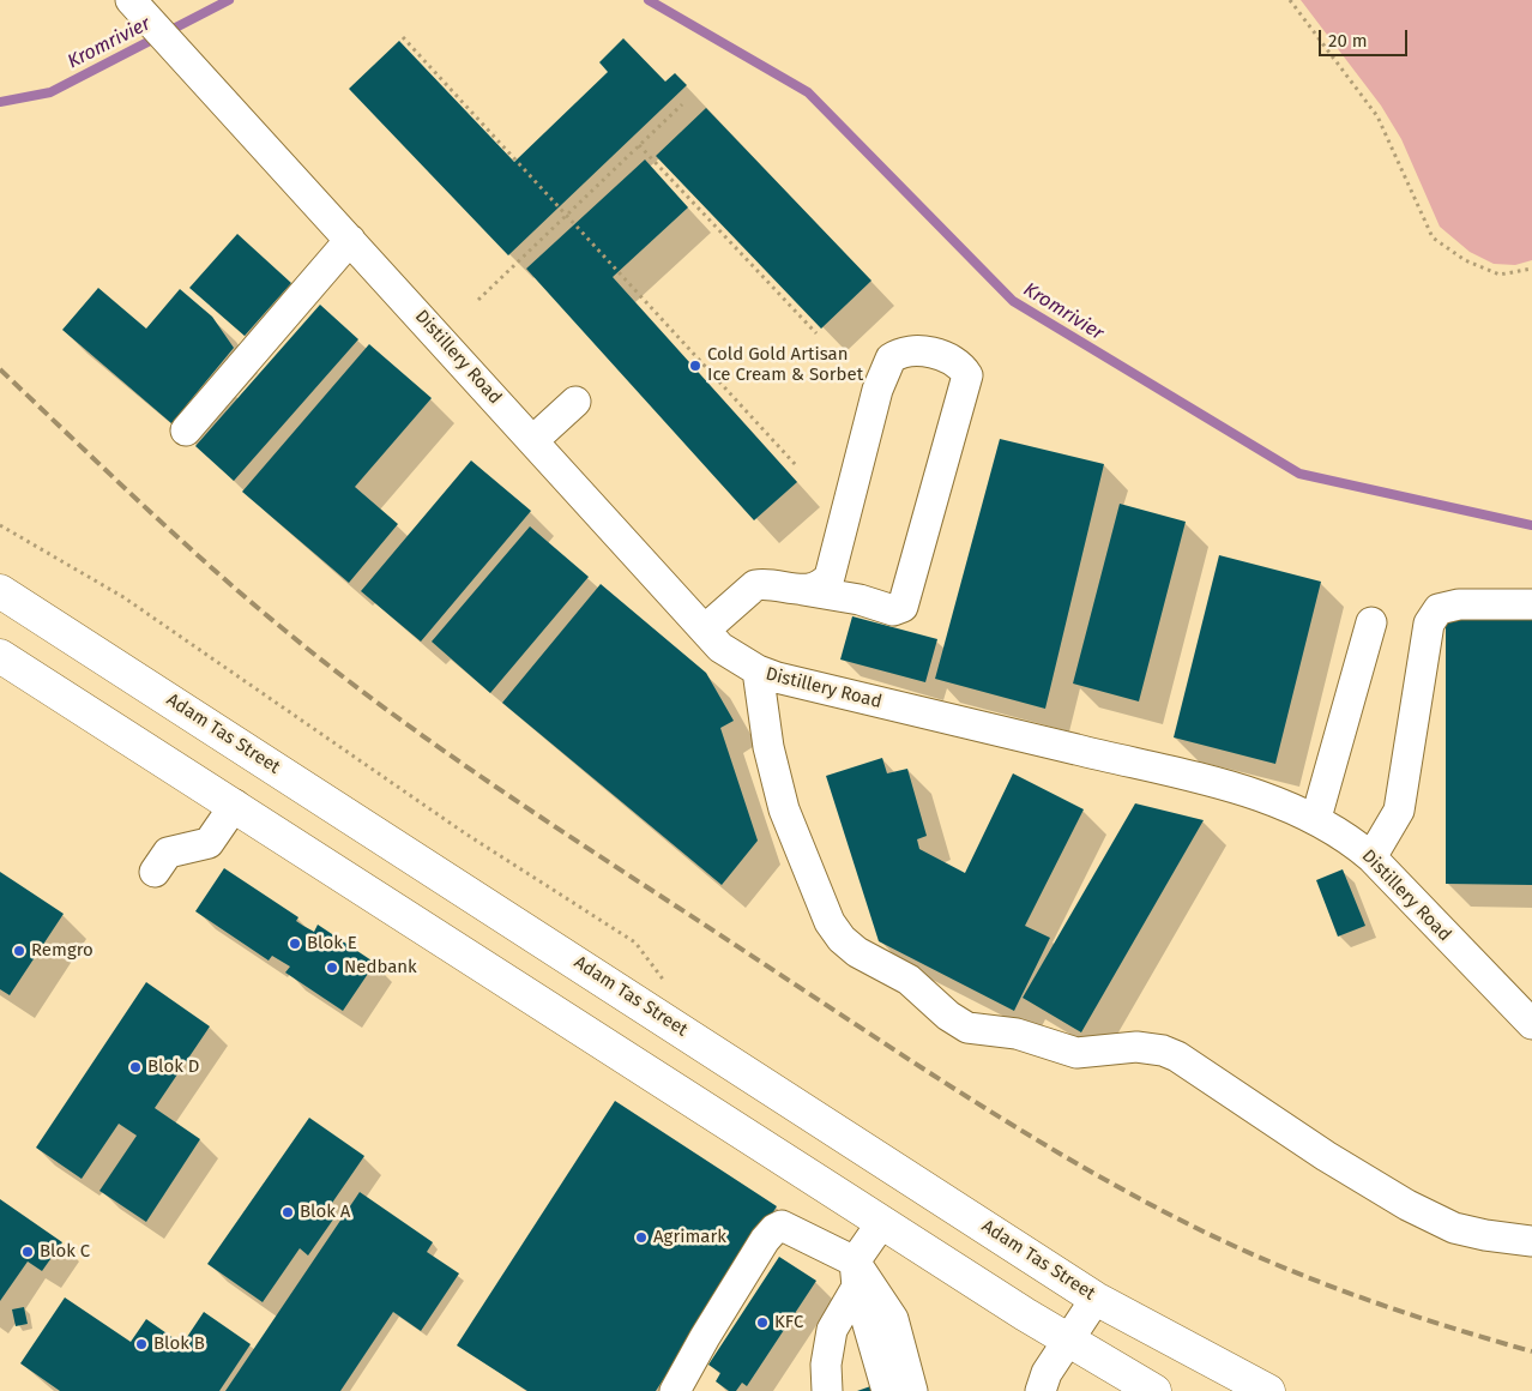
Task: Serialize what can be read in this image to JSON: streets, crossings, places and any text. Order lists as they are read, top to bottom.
{
  "streets": {
    "main road": ["Adam Tas Street"],
    "street": ["Distillery Road"]
  },
  "water": ["Kromrivier"],
  "places": [
    "Cold Gold Artisan Ice Cream & Sorbet",
    "Blok E",
    "Remgro",
    "Nedbank",
    "Blok D",
    "Blok A",
    "Agrimark",
    "Blok C",
    "KFC",
    "Blok B"
  ],
  "scale_bar": "20 m"
}
